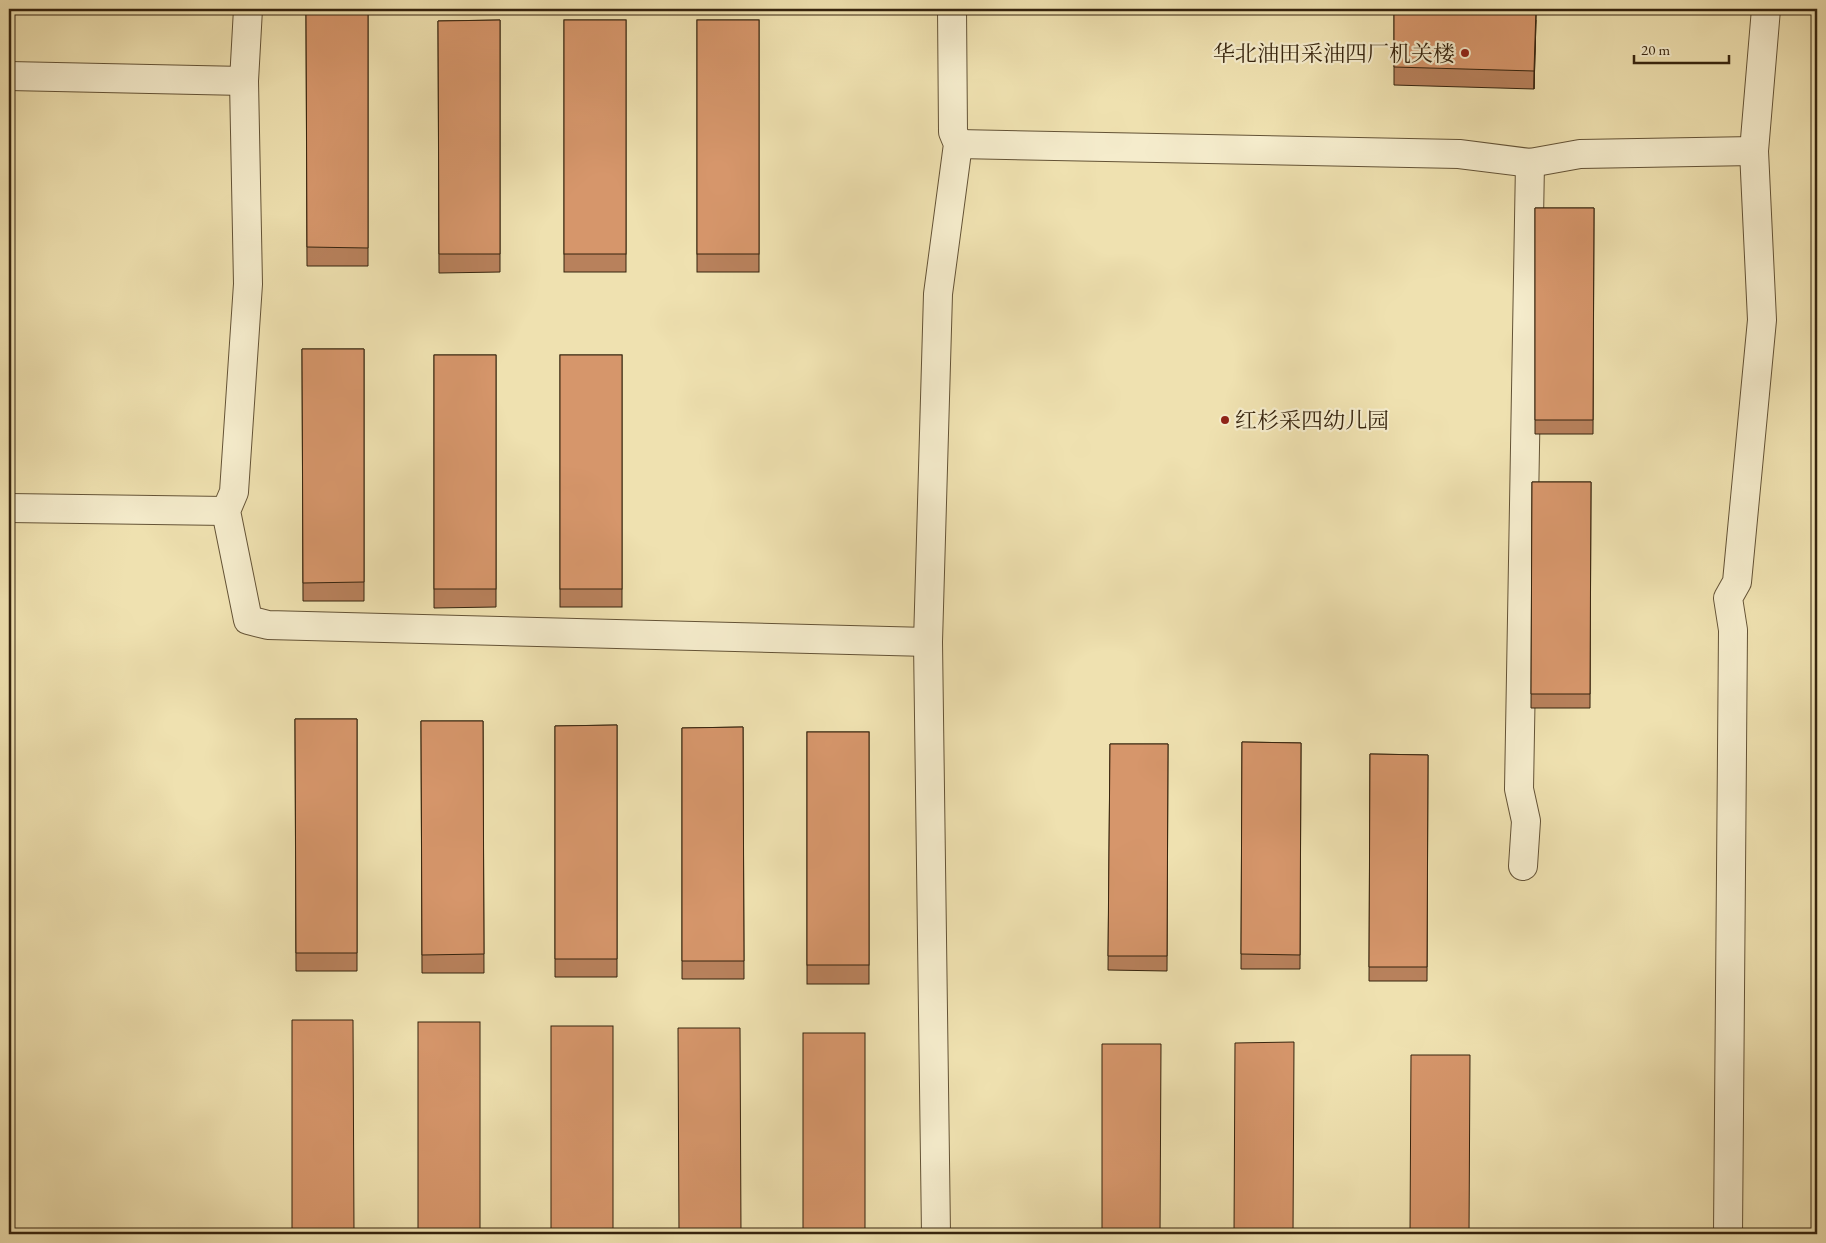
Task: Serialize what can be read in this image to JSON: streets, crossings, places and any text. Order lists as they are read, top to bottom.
{
  "places": ["华北油田采油四厂机关楼", "红杉采四幼儿园"],
  "scale_bar": "20 m"
}
